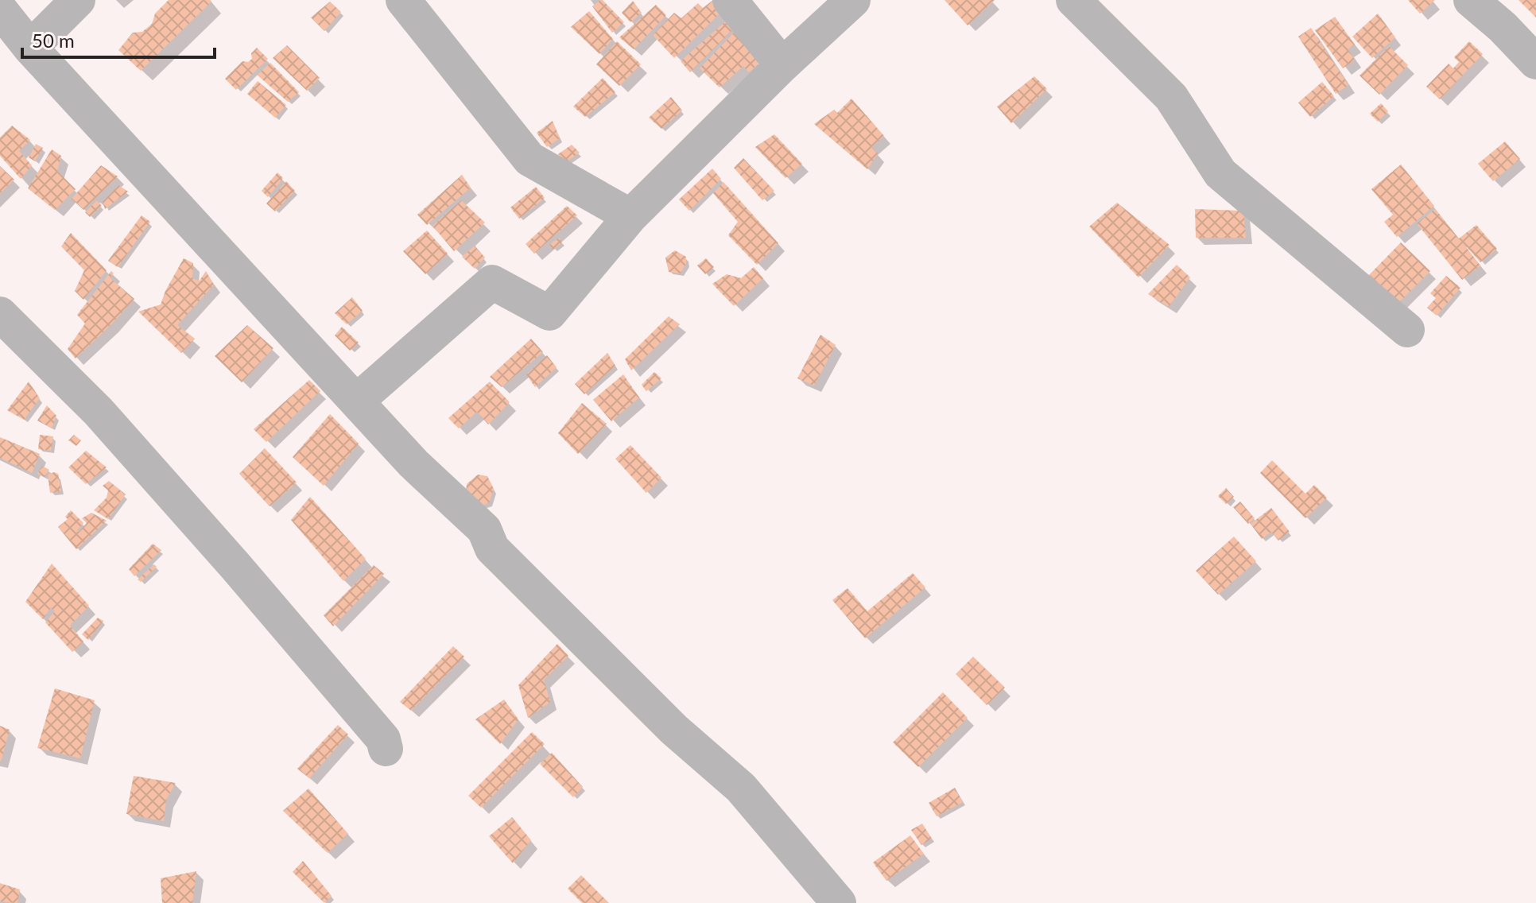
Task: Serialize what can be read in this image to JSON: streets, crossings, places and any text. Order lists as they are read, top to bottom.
{
  "scale_bar": "50 m"
}
